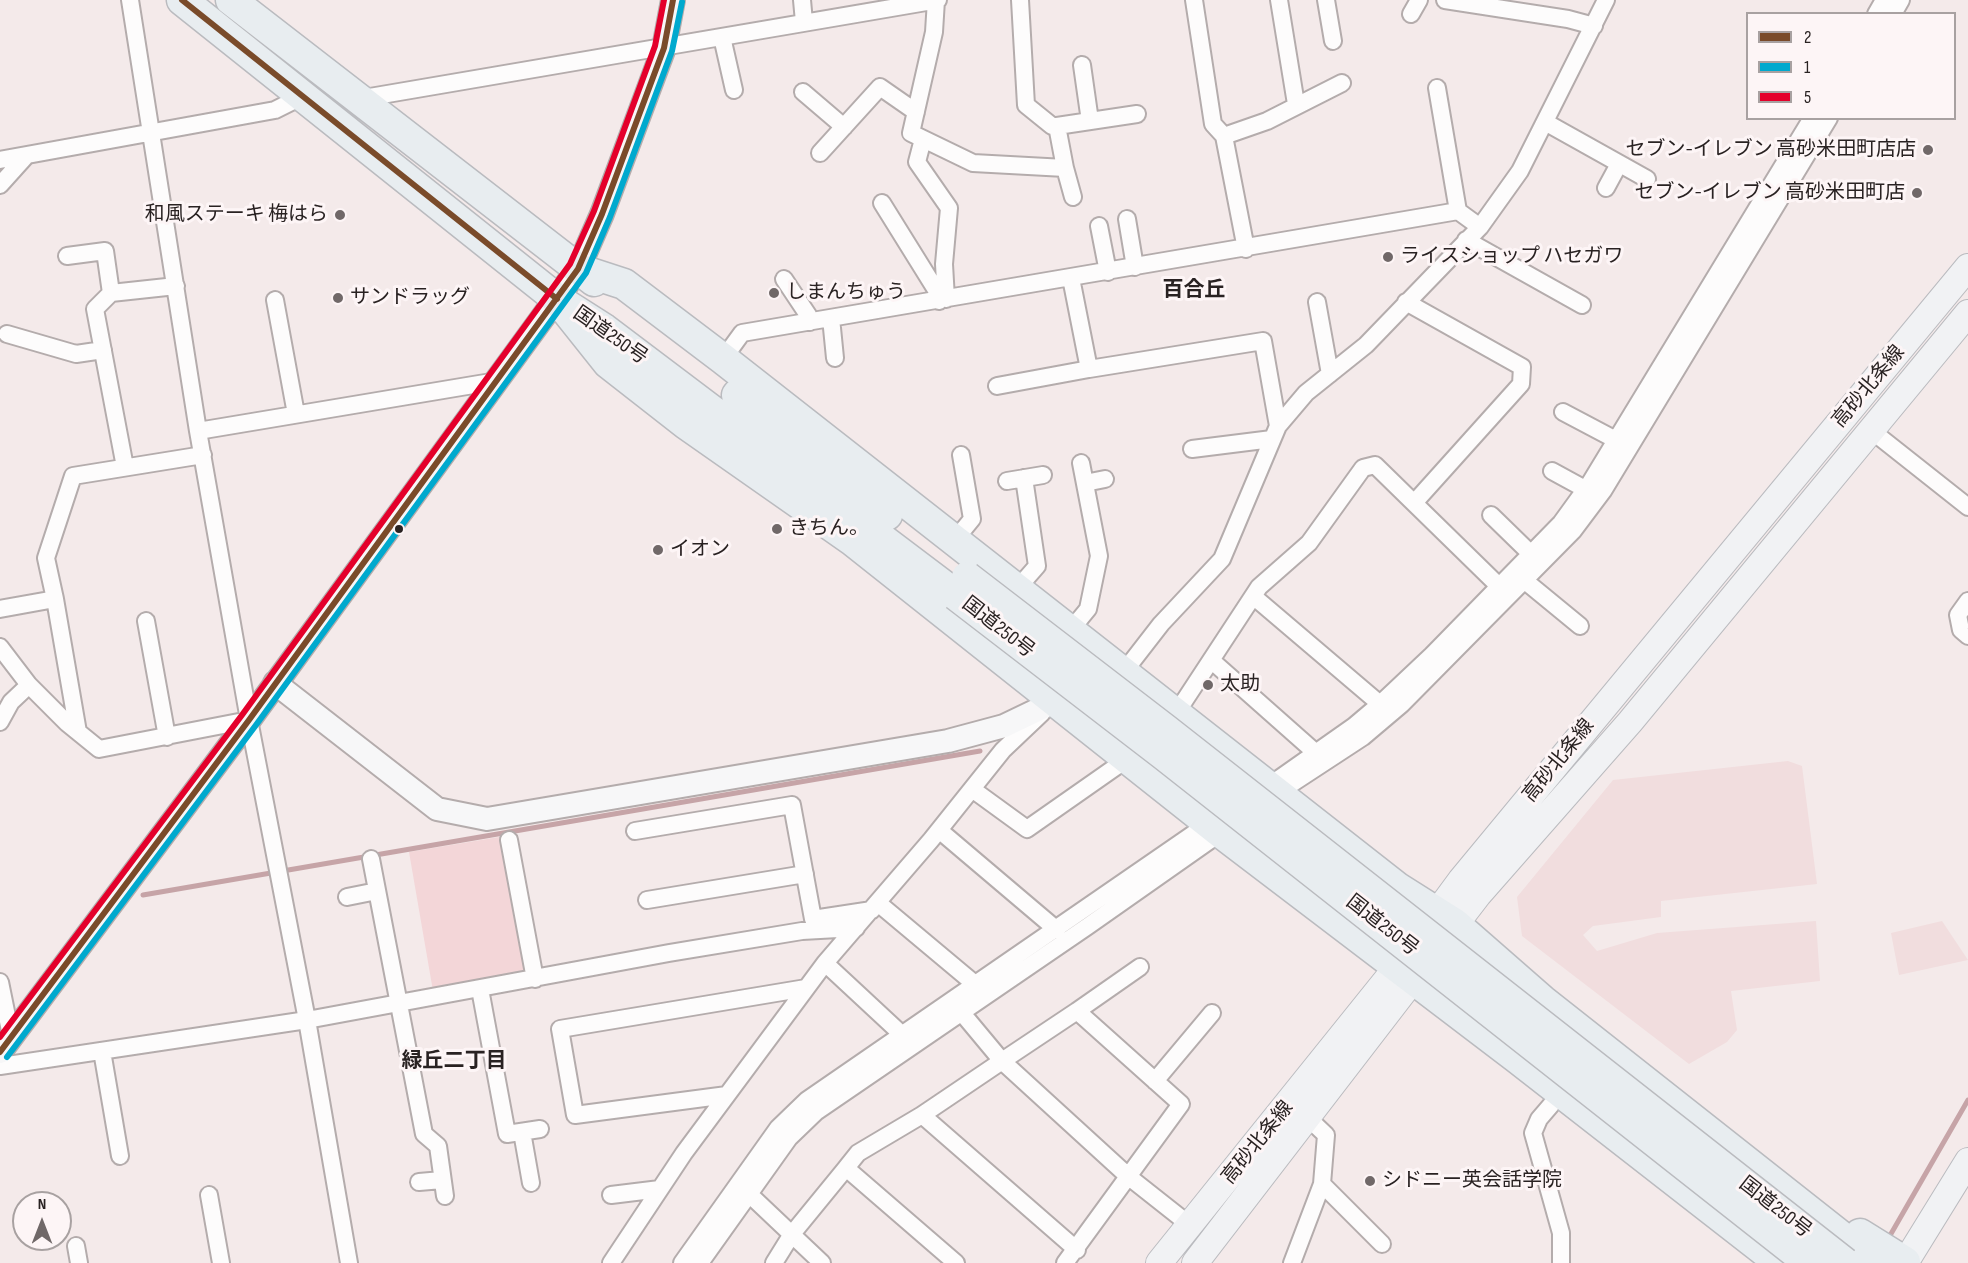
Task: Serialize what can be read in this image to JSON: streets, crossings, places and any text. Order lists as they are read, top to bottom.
{
  "streets": {
    "highway": ["国道250号"],
    "main road": ["高砂北条線"]
  },
  "districts": ["百合丘", "緑丘二丁目"],
  "places": [
    "セブン-イレブン 高砂米田町店店",
    "セブン-イレブン 高砂米田町店",
    "和風ステーキ 梅はら",
    "ライスショップ ハセガワ",
    "しまんちゅう",
    "サンドラッグ",
    "きちん。",
    "イオン",
    "太助",
    "シドニー英会話学院"
  ],
  "lines": ["transit line 2", "transit line 5", "transit line 1"],
  "legend": ["2", "1", "5"],
  "north": "top"
}
